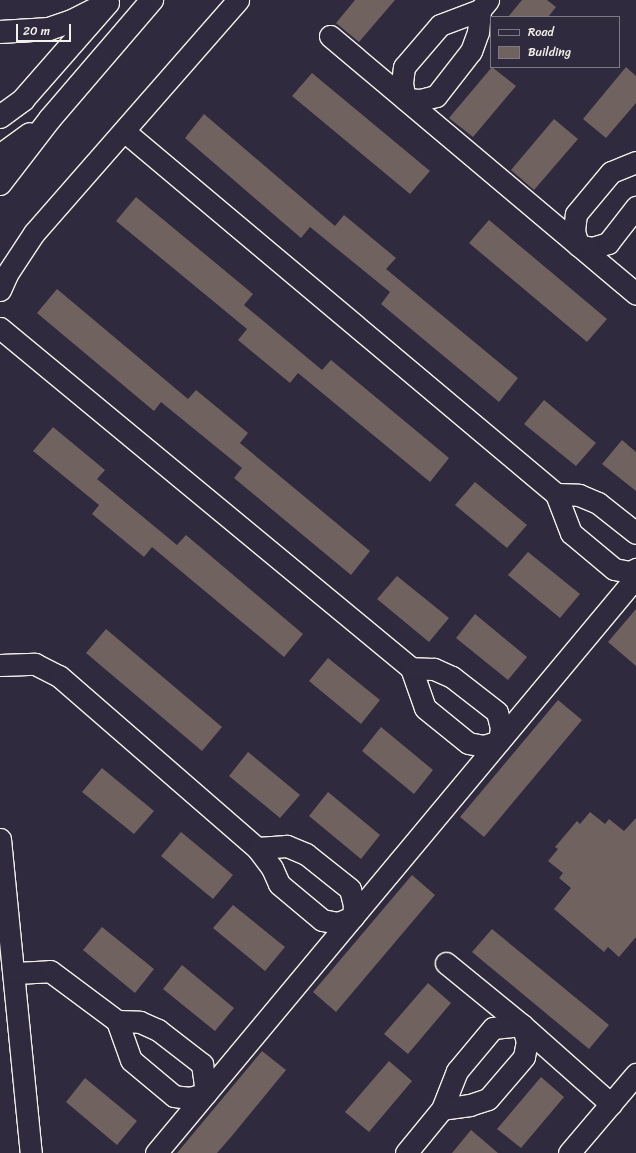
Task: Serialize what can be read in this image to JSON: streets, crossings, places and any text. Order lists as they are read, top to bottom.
{
  "legend": ["Road", "Building"],
  "scale_bar": "20 m"
}
